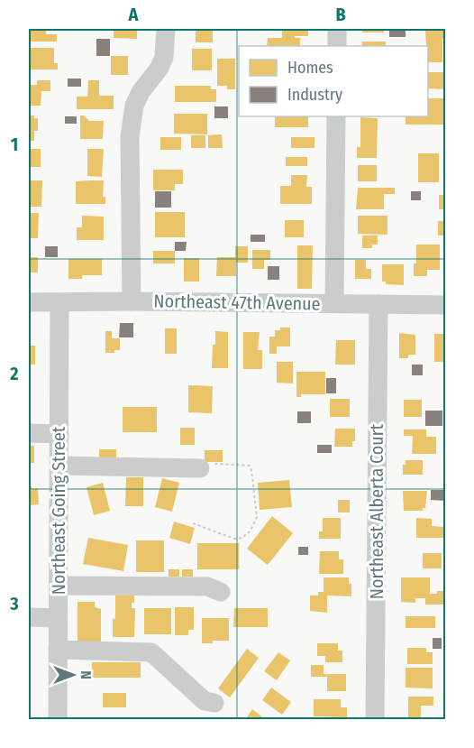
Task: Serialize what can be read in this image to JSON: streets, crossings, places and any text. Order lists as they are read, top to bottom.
{
  "streets": {
    "street": ["Northeast 47th Avenue", "Northeast Going Street", "Northeast Alberta Court"]
  },
  "crossings": [
    ["Northeast 47th Avenue", "Northeast Going Street"],
    ["Northeast 47th Avenue", "Northeast Alberta Court"]
  ],
  "legend": ["Homes", "Industry"],
  "north": "right",
  "grid": {
    "columns": ["A", "B"],
    "rows": ["1", "2", "3"]
  }
}
